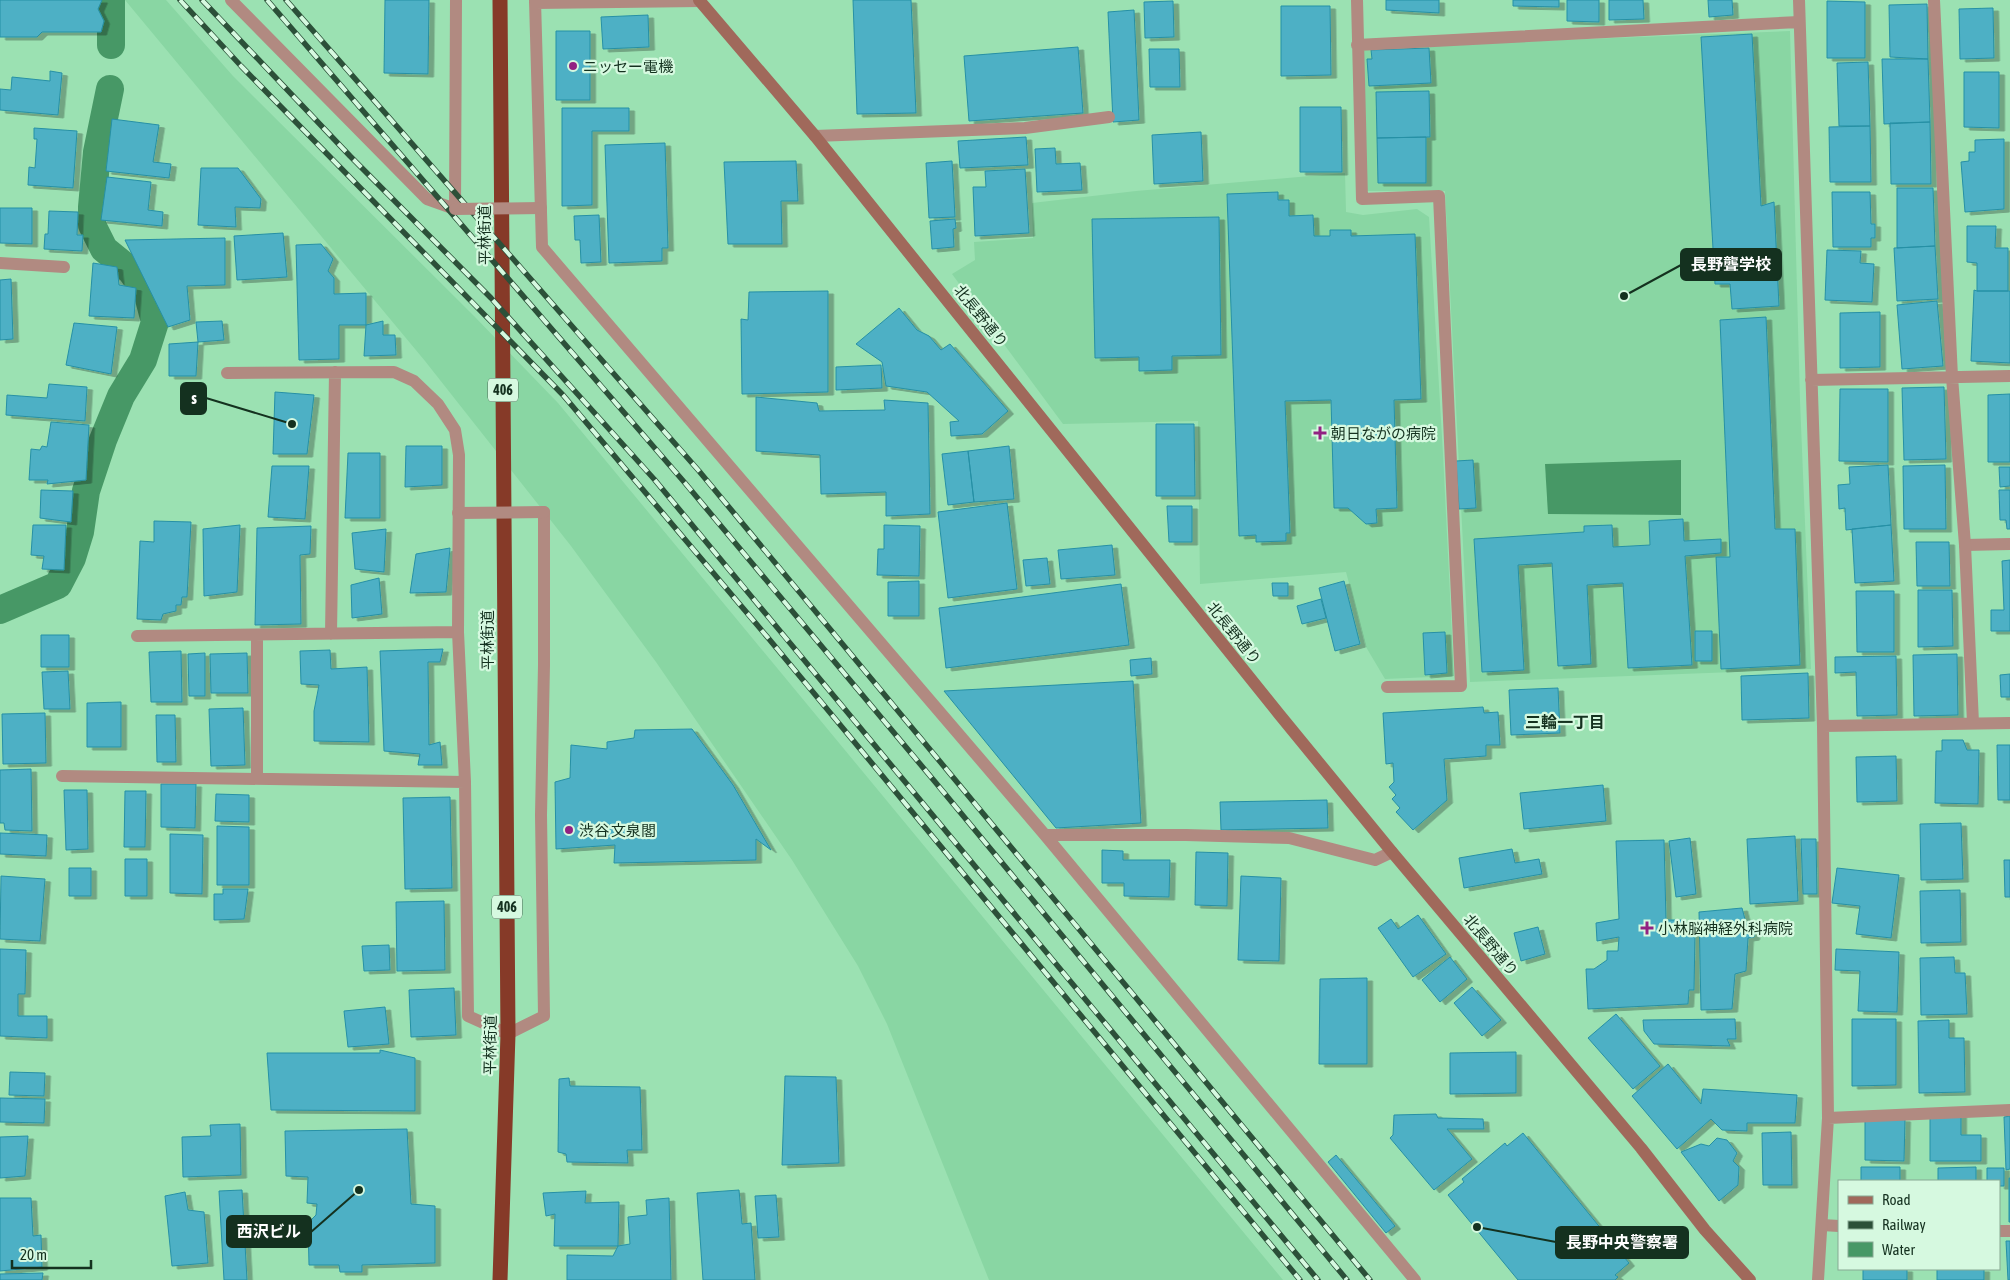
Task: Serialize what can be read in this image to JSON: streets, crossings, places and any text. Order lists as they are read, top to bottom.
{
  "streets": {
    "highway": ["平林街道", "406"],
    "street": ["北長野通り"]
  },
  "districts": ["三輪一丁目"],
  "places": {
    "other": [
      "ニッセー電機",
      "長野聾学校",
      "s",
      "渋谷 文泉閣",
      "西沢ビル",
      "長野中央警察署"
    ],
    "health": ["朝日ながの病院", "小林脳神経外科病院"]
  },
  "legend": ["Road", "Railway", "Water"],
  "scale_bar": "20 m"
}
